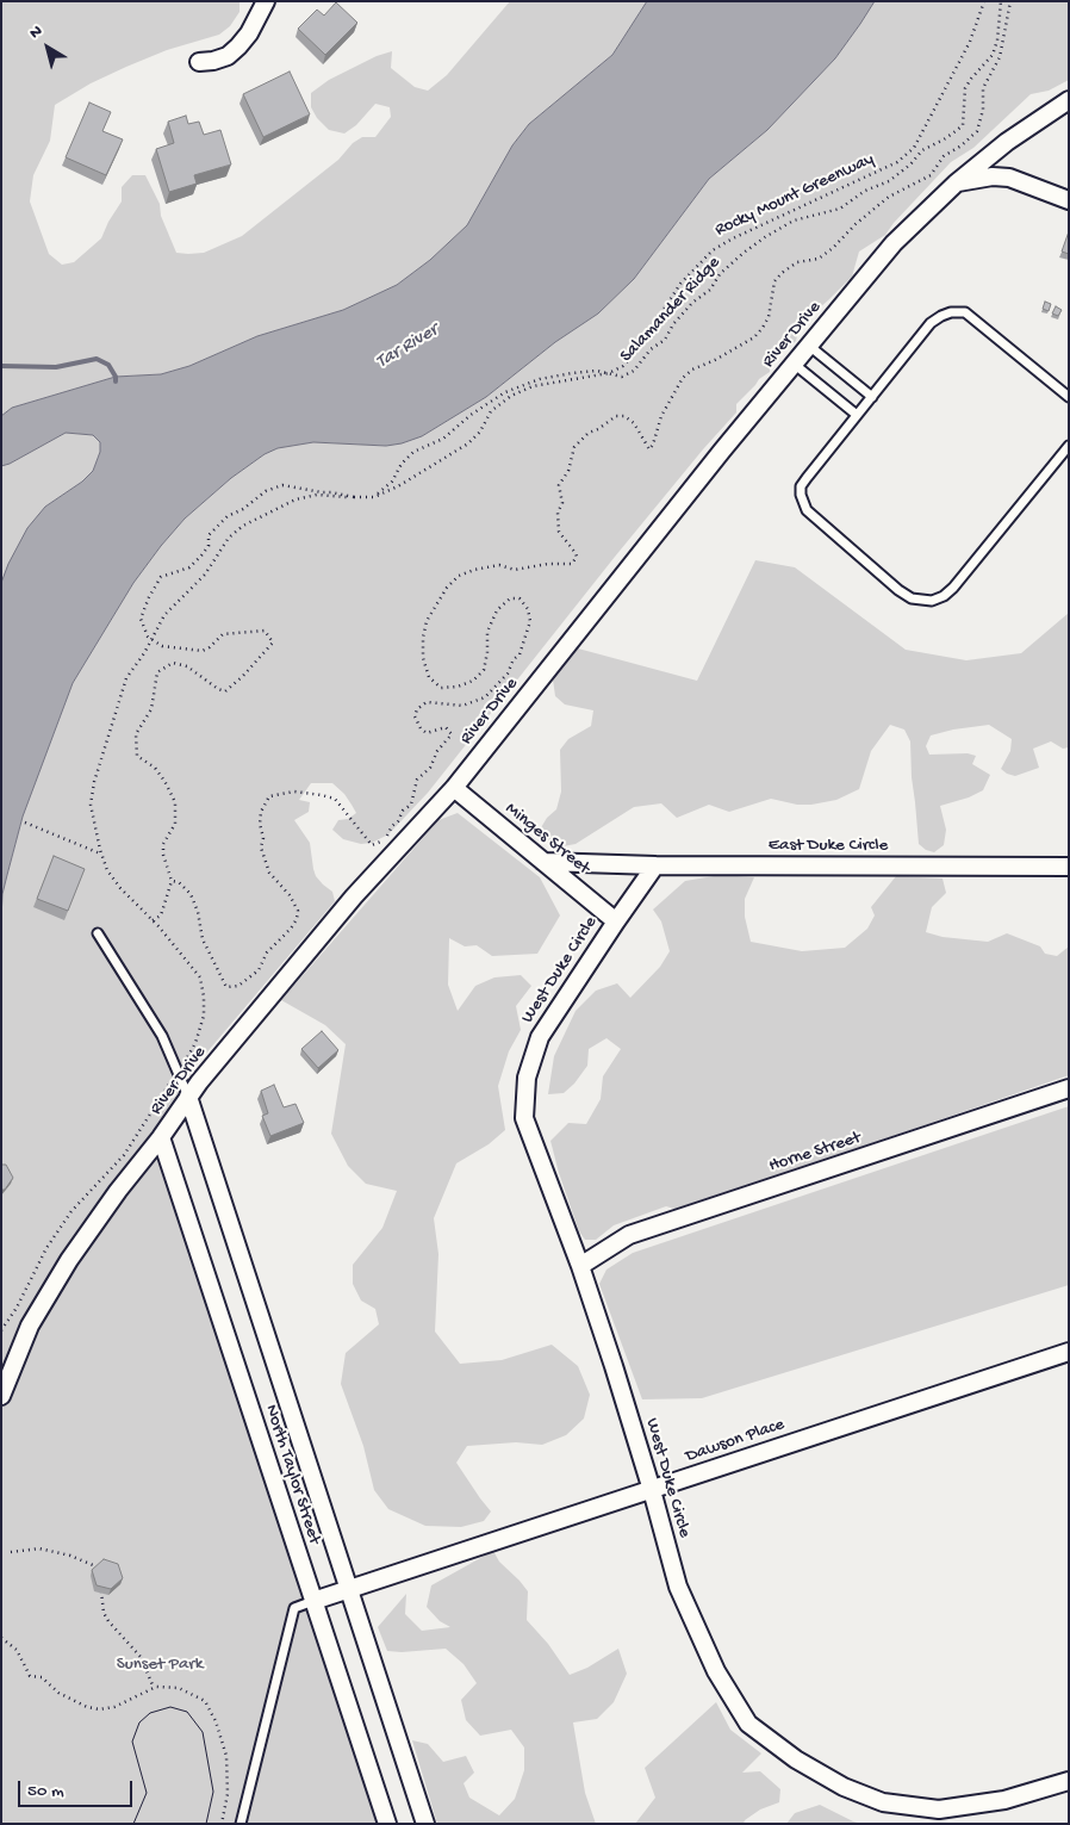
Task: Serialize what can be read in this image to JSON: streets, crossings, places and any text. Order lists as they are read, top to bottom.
{
  "streets": {
    "street": [
      "River Drive",
      "Minges Street",
      "East Duke Circle",
      "West Duke Circle",
      "Horne Street",
      "Dawson Place",
      "North Taylor Street"
    ],
    "path": ["Rocky Mount Greenway", "Salamander Ridge"]
  },
  "crossings": [
    ["Rocky Mount Greenway", "Salamander Ridge"],
    ["River Drive", "Minges Street"],
    ["River Drive", "North Taylor Street"],
    ["Minges Street", "East Duke Circle"],
    ["Minges Street", "West Duke Circle"],
    ["West Duke Circle", "Horne Street"],
    ["West Duke Circle", "Dawson Place"],
    ["Dawson Place", "North Taylor Street"]
  ],
  "water": ["Tar River"],
  "parks": ["Sunset Park"],
  "scale_bar": "50 m",
  "north": "top left"
}
